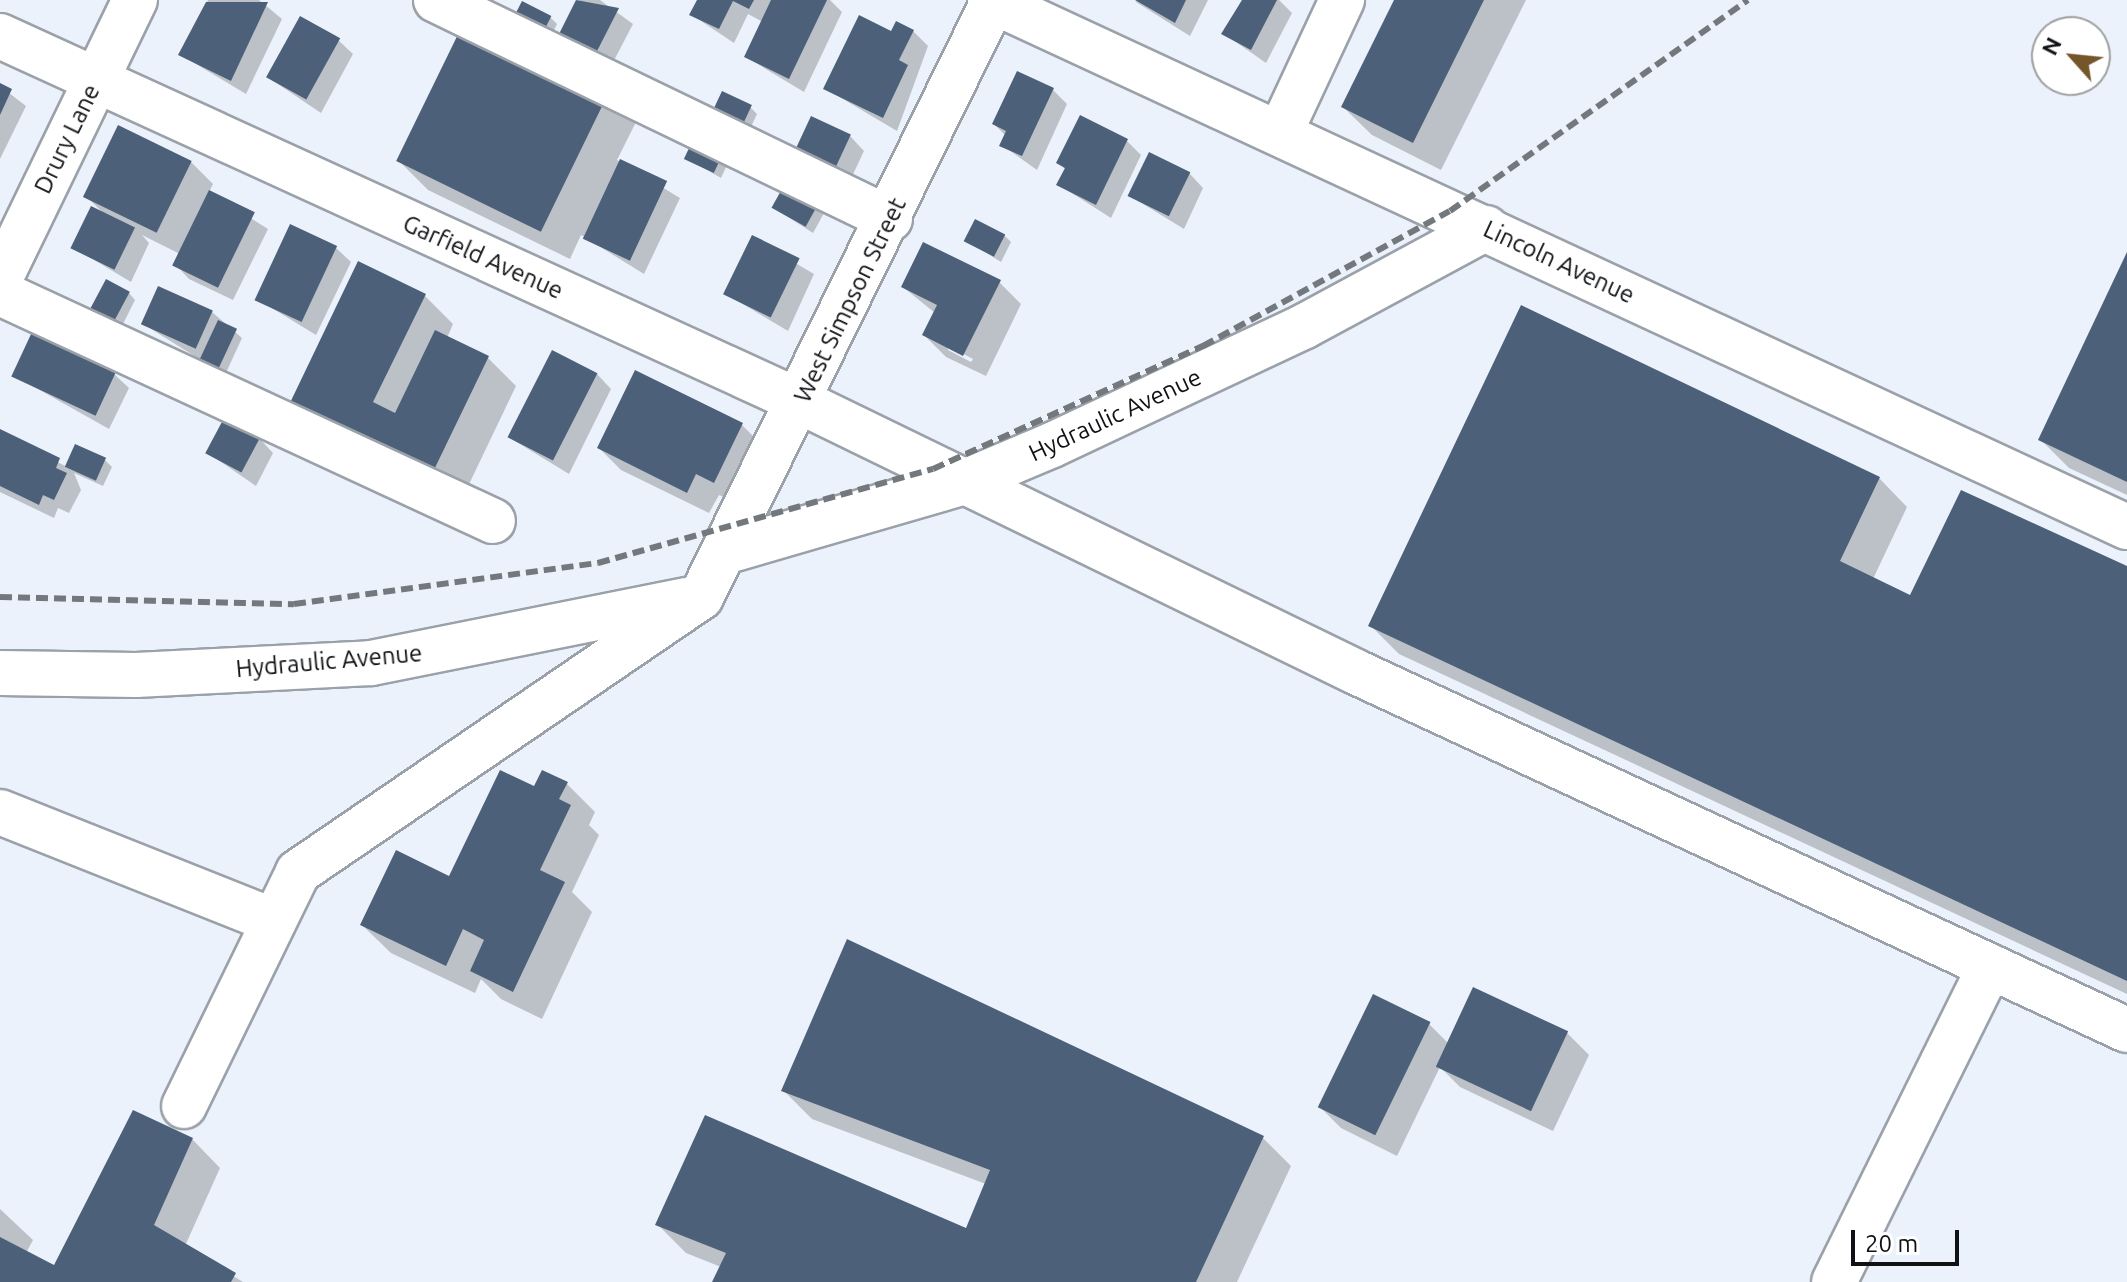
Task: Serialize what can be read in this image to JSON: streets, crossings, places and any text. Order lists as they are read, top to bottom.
{
  "streets": {
    "street": [
      "Drury Lane",
      "Garfield Avenue",
      "Lincoln Avenue",
      "West Simpson Street",
      "Hydraulic Avenue"
    ]
  },
  "crossings": [
    ["Drury Lane", "Garfield Avenue"],
    ["Garfield Avenue", "West Simpson Street"],
    ["Garfield Avenue", "Hydraulic Avenue"],
    ["Lincoln Avenue", "West Simpson Street"],
    ["Lincoln Avenue", "Hydraulic Avenue"],
    ["West Simpson Street", "Hydraulic Avenue"]
  ],
  "scale_bar": "20 m",
  "north": "top left"
}
